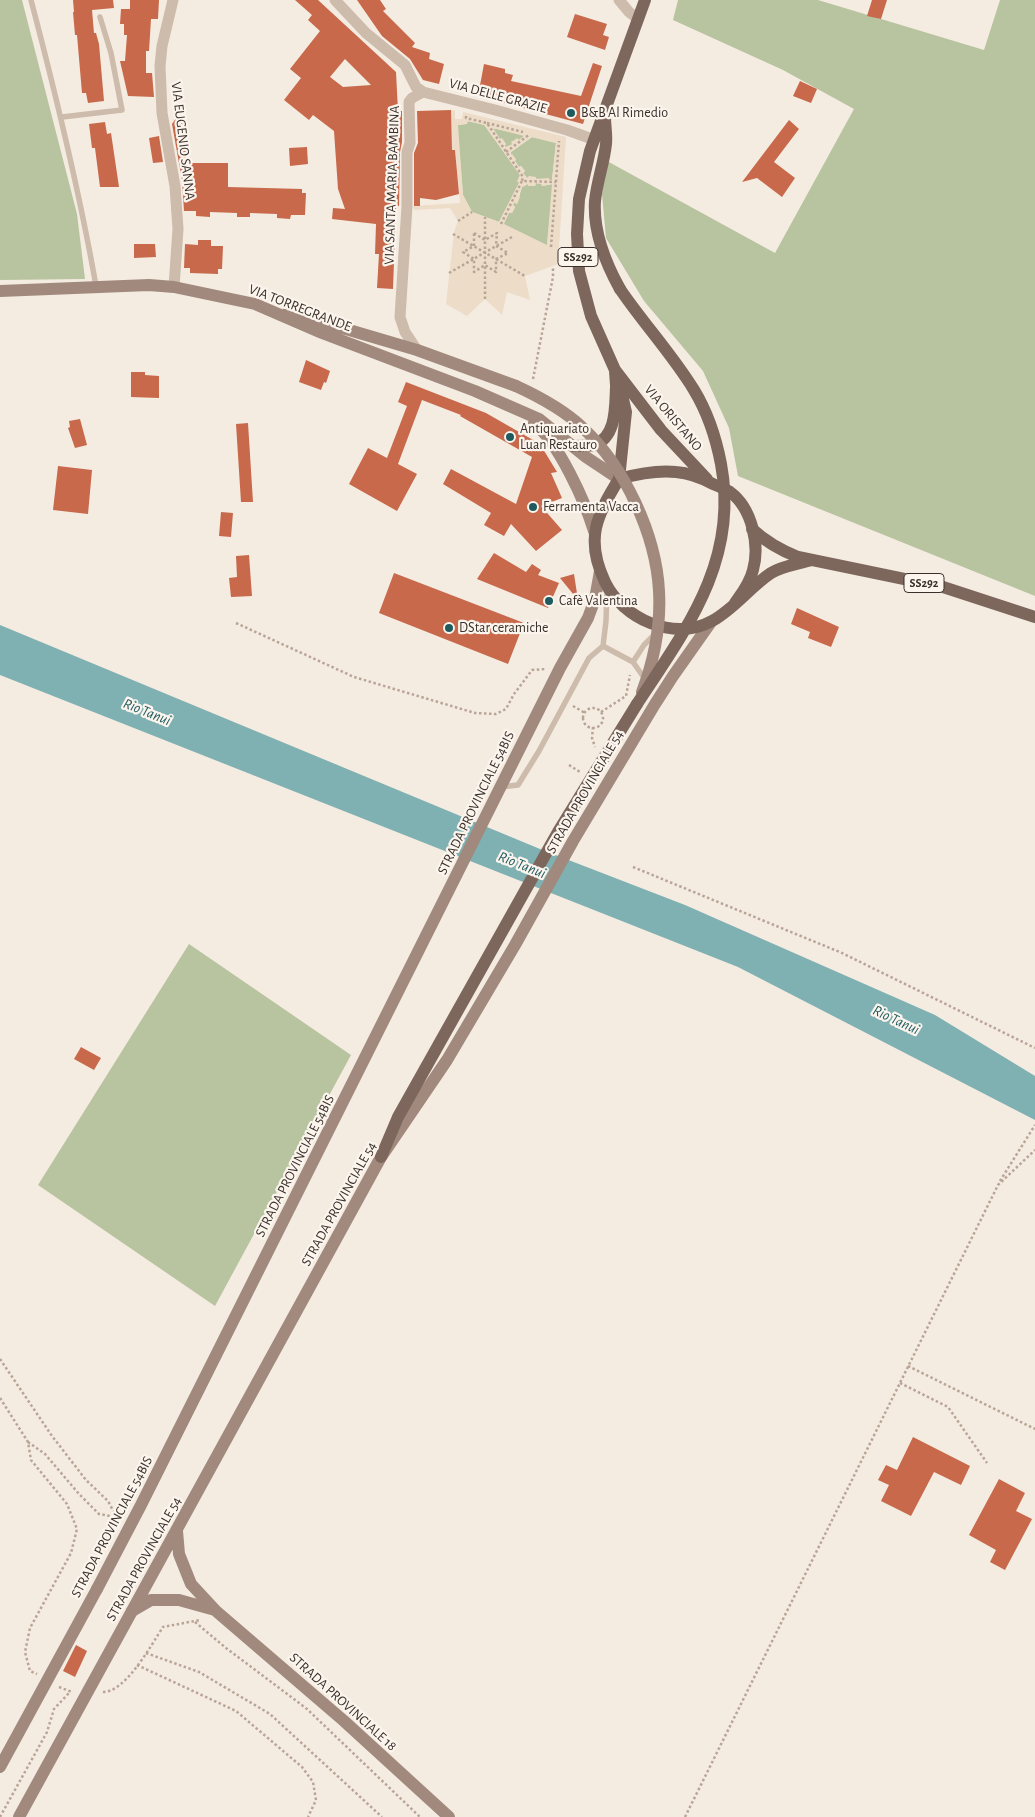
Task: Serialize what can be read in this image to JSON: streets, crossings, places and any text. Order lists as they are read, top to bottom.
{
  "streets": {
    "main road": [
      "SS292",
      "VIA TORREGRANDE",
      "VIA ORISTANO",
      "STRADA PROVINCIALE 54",
      "STRADA PROVINCIALE 54BIS",
      "STRADA PROVINCIALE 18"
    ],
    "street": ["VIA DELLE GRAZIE", "VIA EUGENIO SANNA", "VIA SANTA MARIA BAMBINA"]
  },
  "crossings": [
    ["VIA DELLE GRAZIE", "VIA SANTA MARIA BAMBINA"],
    ["VIA DELLE GRAZIE", "VIA ORISTANO"],
    ["VIA EUGENIO SANNA", "VIA TORREGRANDE"],
    ["SS292", "VIA TORREGRANDE"],
    ["SS292", "VIA ORISTANO"],
    ["SS292", "STRADA PROVINCIALE 54"],
    ["SS292", "STRADA PROVINCIALE 54BIS"],
    ["VIA TORREGRANDE", "VIA ORISTANO"],
    ["VIA TORREGRANDE", "STRADA PROVINCIALE 54"],
    ["VIA TORREGRANDE", "STRADA PROVINCIALE 54BIS"],
    ["VIA ORISTANO", "STRADA PROVINCIALE 54"],
    ["VIA ORISTANO", "STRADA PROVINCIALE 54BIS"],
    ["STRADA PROVINCIALE 54", "STRADA PROVINCIALE 54BIS"],
    ["STRADA PROVINCIALE 54", "STRADA PROVINCIALE 18"]
  ],
  "water": ["Rio Tanui"],
  "places": [
    "B&B Al Rimedio",
    "Antiquariato Luan Restauro",
    "Ferramenta Vacca",
    "Cafè Valentina",
    "DStar ceramiche"
  ]
}
